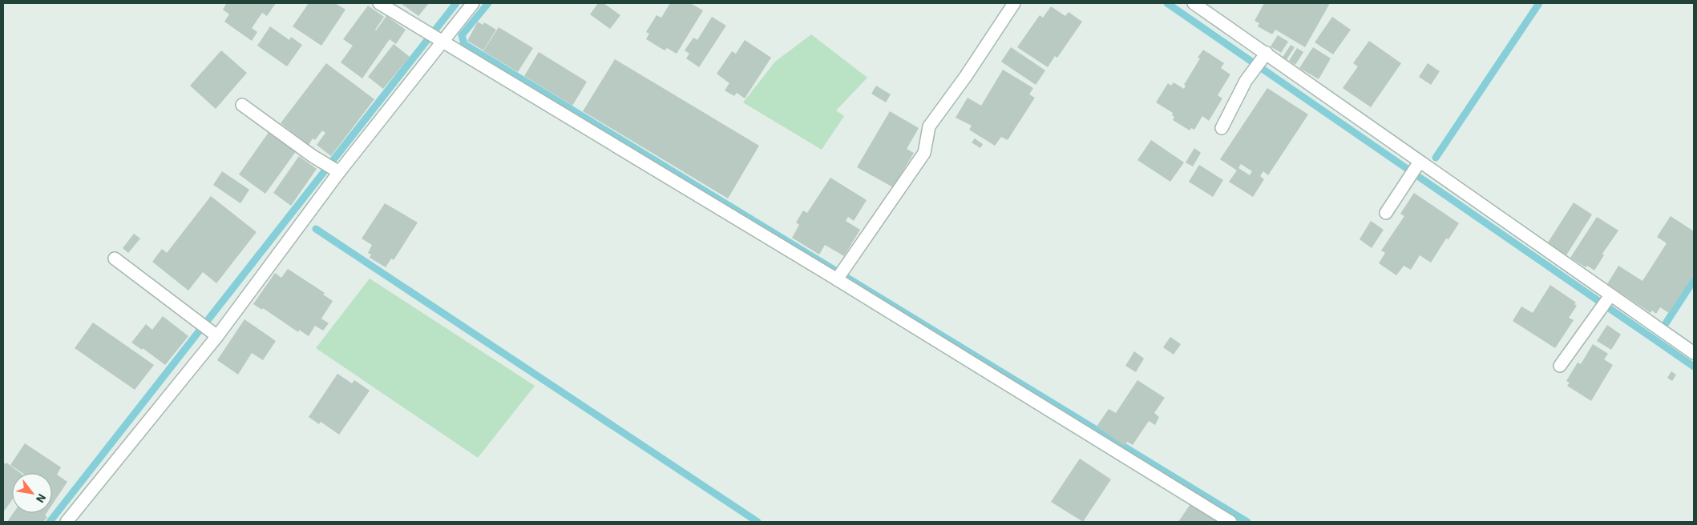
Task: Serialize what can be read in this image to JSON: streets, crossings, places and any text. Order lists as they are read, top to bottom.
{
  "north": "bottom right"
}
